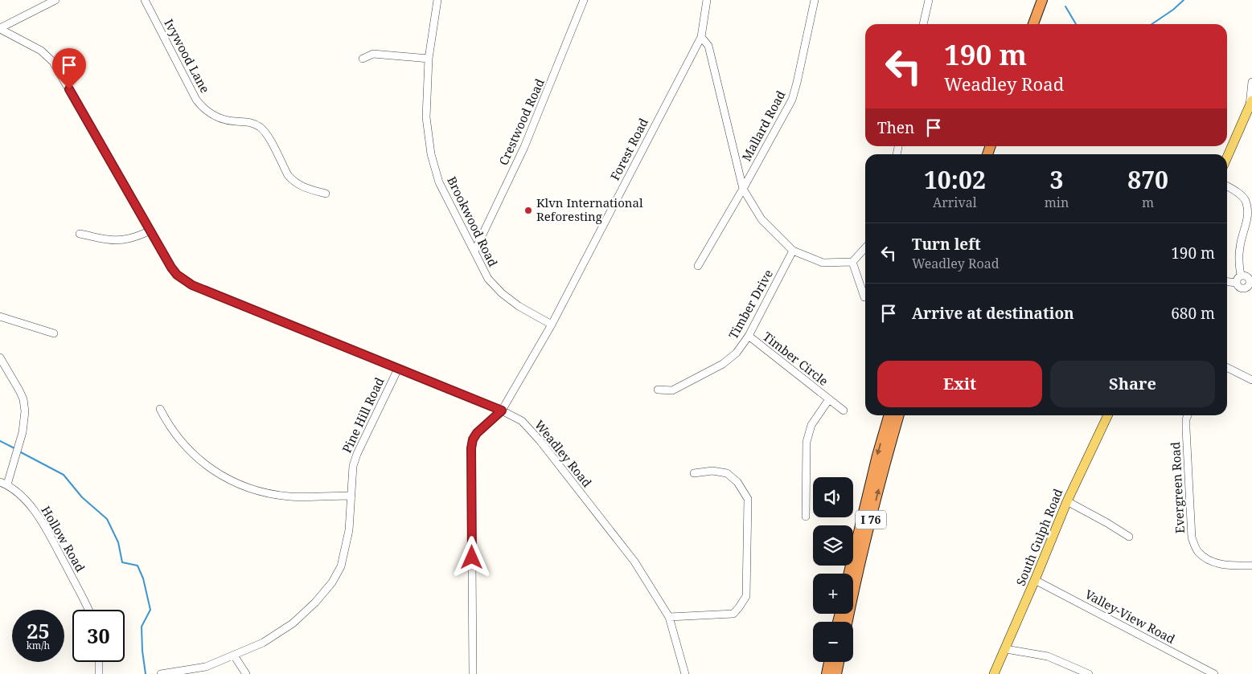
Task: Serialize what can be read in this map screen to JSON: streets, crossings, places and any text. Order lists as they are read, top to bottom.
{
  "streets": {
    "highway": ["I 76"],
    "main road": ["South Gulph Road"],
    "street": [
      "Ivywood Lane",
      "Crestwood Road",
      "Mallard Road",
      "Forest Road",
      "Brookwood Road",
      "Timber Drive",
      "Timber Circle",
      "Pine Hill Road",
      "Weadley Road",
      "Evergreen Road",
      "Hollow Road",
      "Valley-View Road"
    ]
  },
  "crossings": [
    ["Crestwood Road", "Brookwood Road"],
    ["Forest Road", "Brookwood Road"],
    ["Forest Road", "Weadley Road"],
    ["Timber Drive", "Timber Circle"],
    ["Pine Hill Road", "Weadley Road"],
    ["South Gulph Road", "Valley-View Road"]
  ],
  "places": ["Klvn International Reforesting"],
  "page": {
    "turn": ["190 m", "Weadley Road"],
    "then": "Then",
    "eta": [
      "10:02",
      "Arrival",
      "3",
      "min",
      "870",
      "m"
    ],
    "list": [
      {
        "name": "Turn left",
        "note": "Weadley Road",
        "value": "190 m"
      },
      {
        "name": "Arrive at destination",
        "value": "680 m"
      }
    ],
    "buttons": ["Exit", "Share"],
    "map_buttons": ["+", "−"],
    "speed": "25 km/h",
    "limit": "30"
  }
}
